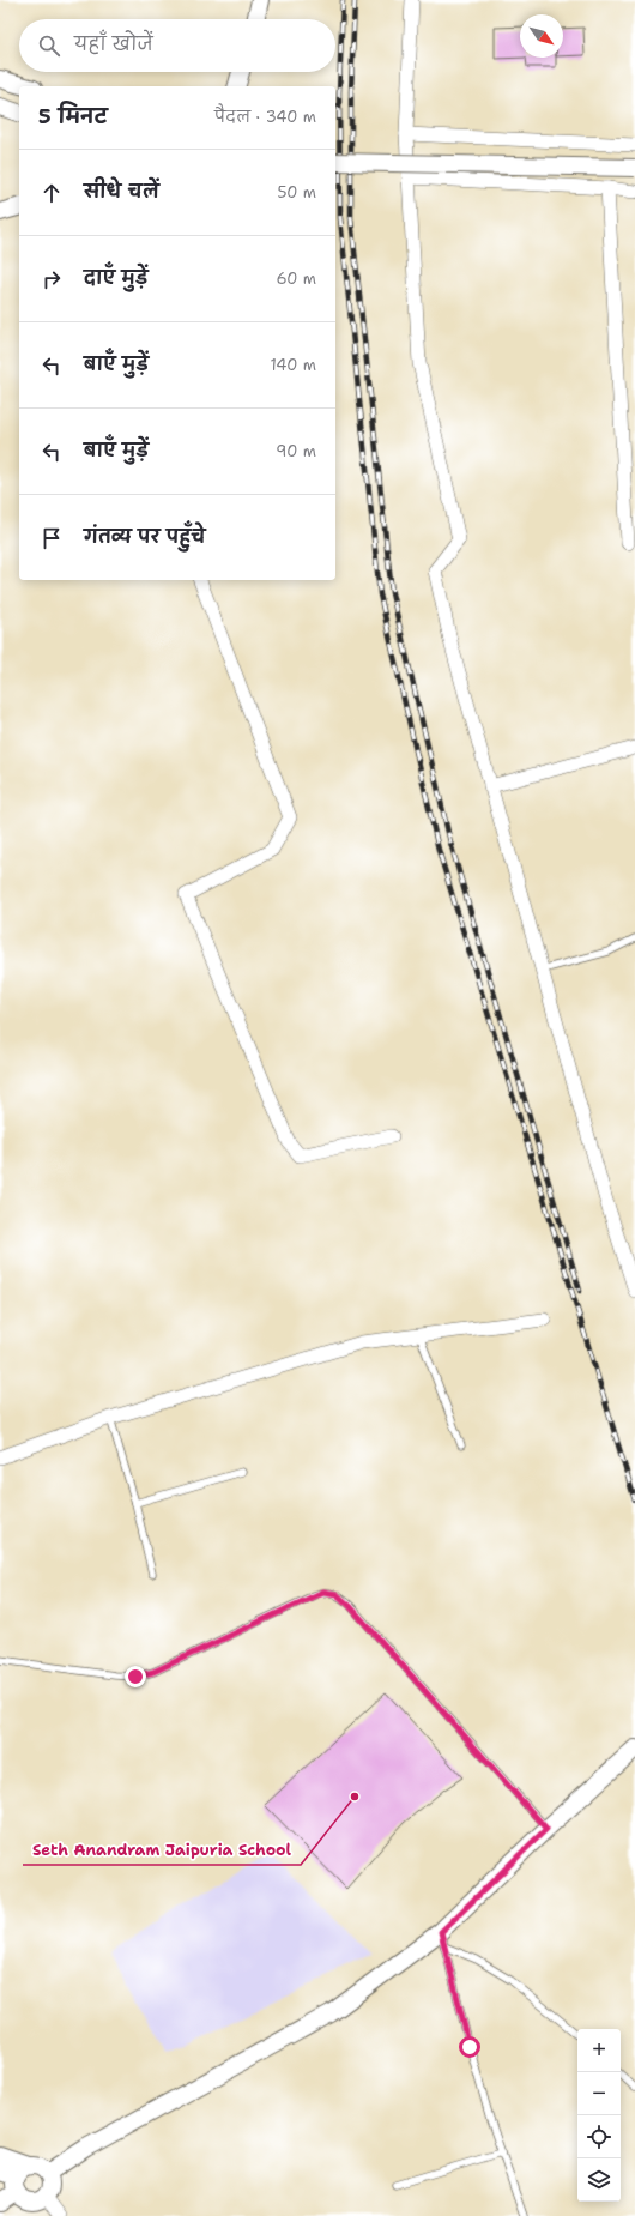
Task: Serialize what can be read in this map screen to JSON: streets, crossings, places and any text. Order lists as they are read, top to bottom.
{
  "places": ["Seth Anandram Jaipuria School"],
  "north": "bottom right",
  "page": {
    "search": "यहाँ खोजें",
    "heading": ["5 मिनट", "पैदल · 340 m"],
    "list": [
      ["सीधे चलें", "50 m"],
      ["दाएँ मुड़ें", "60 m"],
      ["बाएँ मुड़ें", "140 m"],
      ["बाएँ मुड़ें", "90 m"],
      "गंतव्य पर पहुँचे"
    ],
    "map_buttons": ["+", "−"]
  }
}
